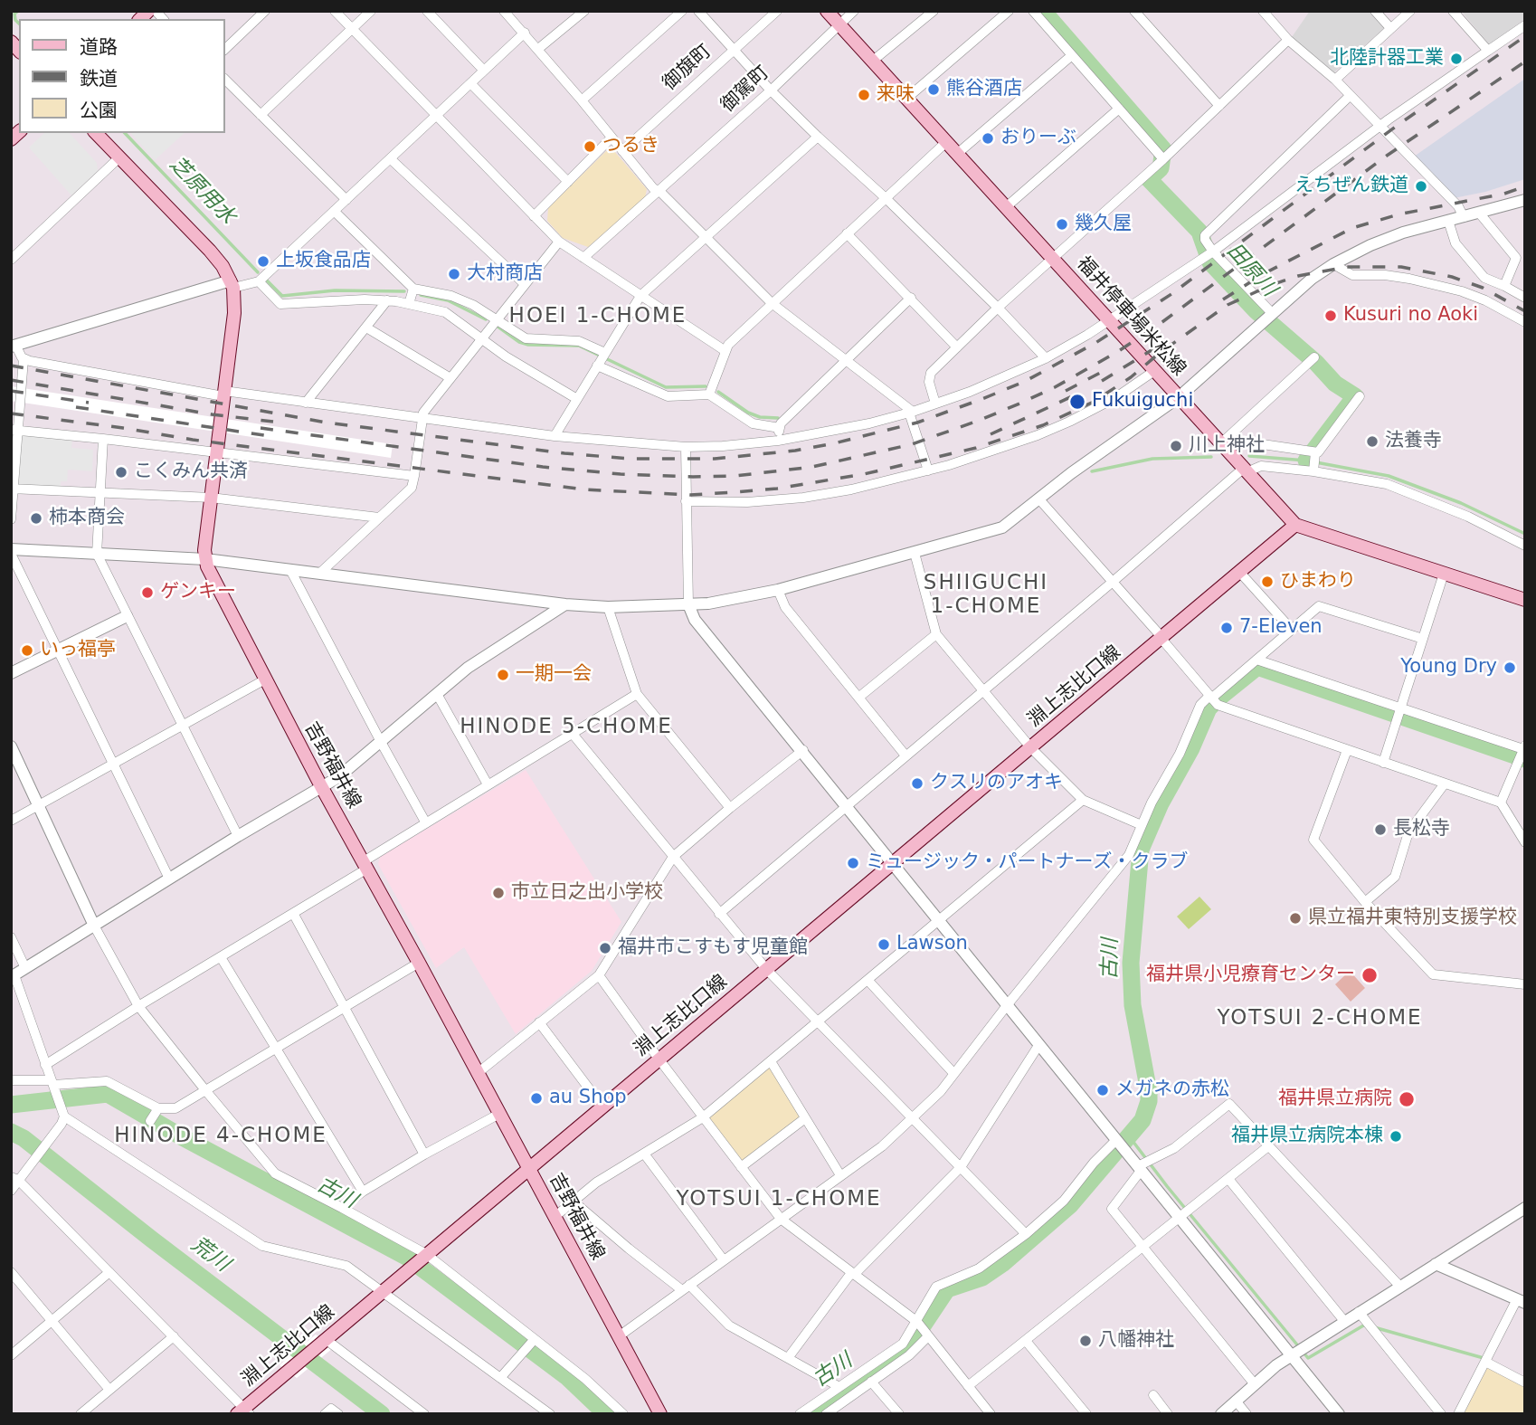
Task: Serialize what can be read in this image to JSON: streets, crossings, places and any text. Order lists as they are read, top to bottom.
{
  "streets": {
    "main road": ["福井停車場米松線", "淵上志比口線", "吉野福井線"],
    "street": ["御旗町", "御駕町"]
  },
  "crossings": [
    ["御駕町", "福井停車場米松線"],
    ["福井停車場米松線", "淵上志比口線"],
    ["淵上志比口線", "吉野福井線"]
  ],
  "districts": [
    "HOEI 1-CHOME",
    "SHIIGUCHI 1-CHOME",
    "HINODE 5-CHOME",
    "YOTSUI 2-CHOME",
    "HINODE 4-CHOME",
    "YOTSUI 1-CHOME"
  ],
  "water": [
    "芝原用水",
    "田原川",
    "古川",
    "荒川"
  ],
  "places": [
    "北陸計器工業",
    "熊谷酒店",
    "来味",
    "おりーぶ",
    "つるき",
    "えちぜん鉄道",
    "幾久屋",
    "上坂食品店",
    "大村商店",
    "Kusuri no Aoki",
    "Fukuiguchi",
    "法養寺",
    "川上神社",
    "こくみん共済",
    "柿本商会",
    "ひまわり",
    "ゲンキー",
    "7-Eleven",
    "いっ福亭",
    "Young Dry",
    "一期一会",
    "クスリのアオキ",
    "長松寺",
    "ミュージック・パートナーズ・クラブ",
    "市立日之出小学校",
    "県立福井東特別支援学校",
    "Lawson",
    "福井市こすもす児童館",
    "福井県小児療育センター",
    "メガネの赤松",
    "au Shop",
    "福井県立病院",
    "福井県立病院本棟",
    "八幡神社"
  ],
  "legend": ["道路", "鉄道", "公園"]
}
